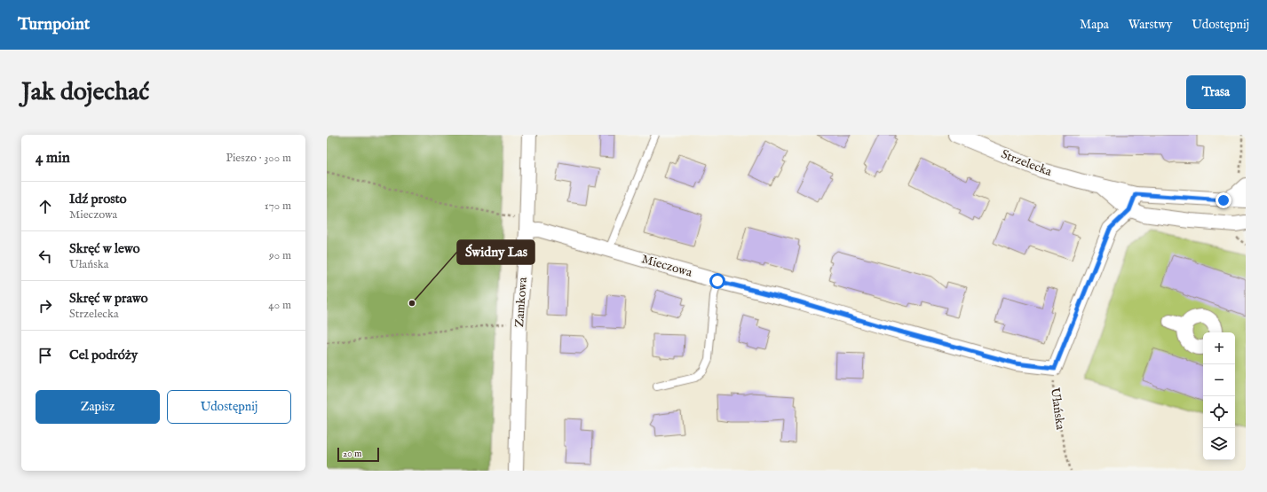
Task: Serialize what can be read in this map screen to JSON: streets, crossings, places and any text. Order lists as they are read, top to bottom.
{
  "streets": {
    "street": ["Strzelecka", "Mieczowa", "Zamkowa"],
    "path": ["Ułańska"]
  },
  "crossings": [
    ["Mieczowa", "Zamkowa"],
    ["Mieczowa", "Ułańska"]
  ],
  "places": ["Świdny Las"],
  "scale_bar": "20 m",
  "page": {
    "header": "Turnpoint",
    "nav": ["Mapa", "Warstwy", "Udostępnij"],
    "buttons": [
      "Trasa",
      ["Zapisz", "Udostępnij"]
    ],
    "title": "Jak dojechać",
    "heading": ["4 min", "Pieszo · 300 m"],
    "list": [
      ["Idź prosto", "Mieczowa", "170 m"],
      ["Skręć w lewo", "Ułańska", "90 m"],
      ["Skręć w prawo", "Strzelecka", "40 m"],
      "Cel podróży"
    ],
    "map_buttons": ["+", "−"],
    "scale": "20 m"
  }
}
